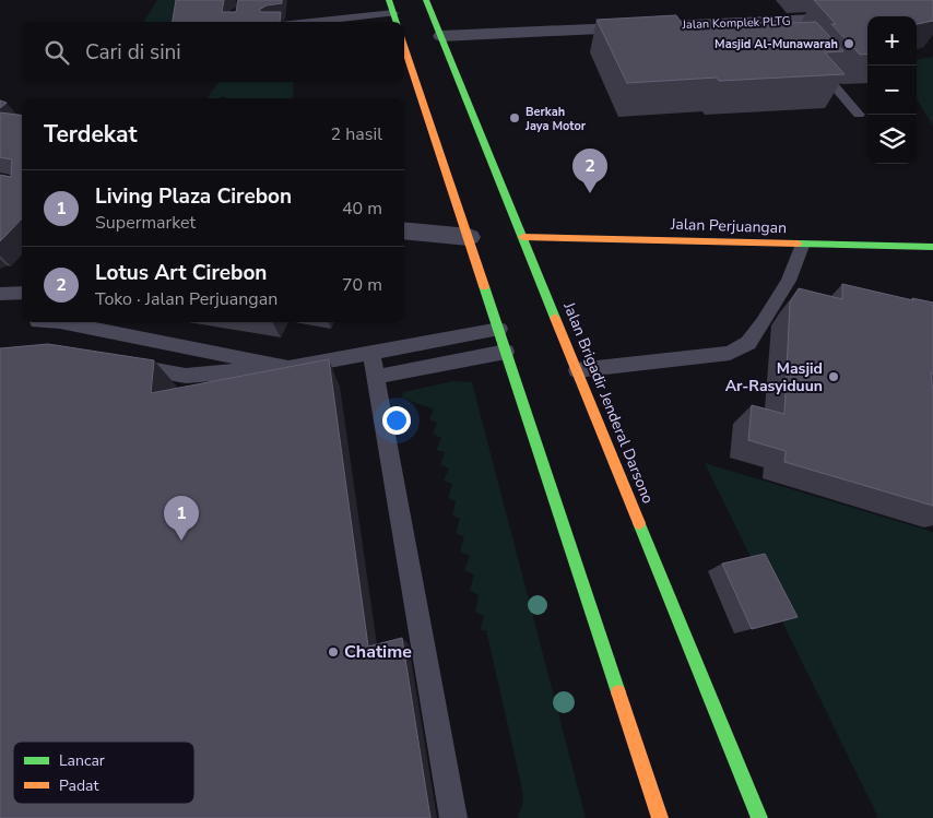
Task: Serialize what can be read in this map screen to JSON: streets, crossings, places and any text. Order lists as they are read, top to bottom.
{
  "streets": {
    "main road": ["Jalan Perjuangan", "Jalan Brigadir Jenderal Darsono"],
    "street": ["Jalan Komplek PLTG"]
  },
  "crossings": [
    ["Jalan Komplek PLTG", "Jalan Brigadir Jenderal Darsono"],
    ["Jalan Perjuangan", "Jalan Brigadir Jenderal Darsono"]
  ],
  "places": [
    "Masjid Al-Munawarah",
    "Berkah Jaya Motor",
    "Masjid Ar-Rasyiduun",
    "Chatime"
  ],
  "legend": ["Lancar", "Padat"],
  "page": {
    "map_buttons": ["+", "−"],
    "search": "Cari di sini",
    "heading": ["Terdekat", "2 hasil"],
    "pins": ["2", "1"],
    "list": [
      {
        "mark": "1",
        "name": "Living Plaza Cirebon",
        "note": "Supermarket",
        "value": "40 m"
      },
      {
        "mark": "2",
        "name": "Lotus Art Cirebon",
        "note": "Toko · Jalan Perjuangan",
        "value": "70 m"
      }
    ]
  }
}
